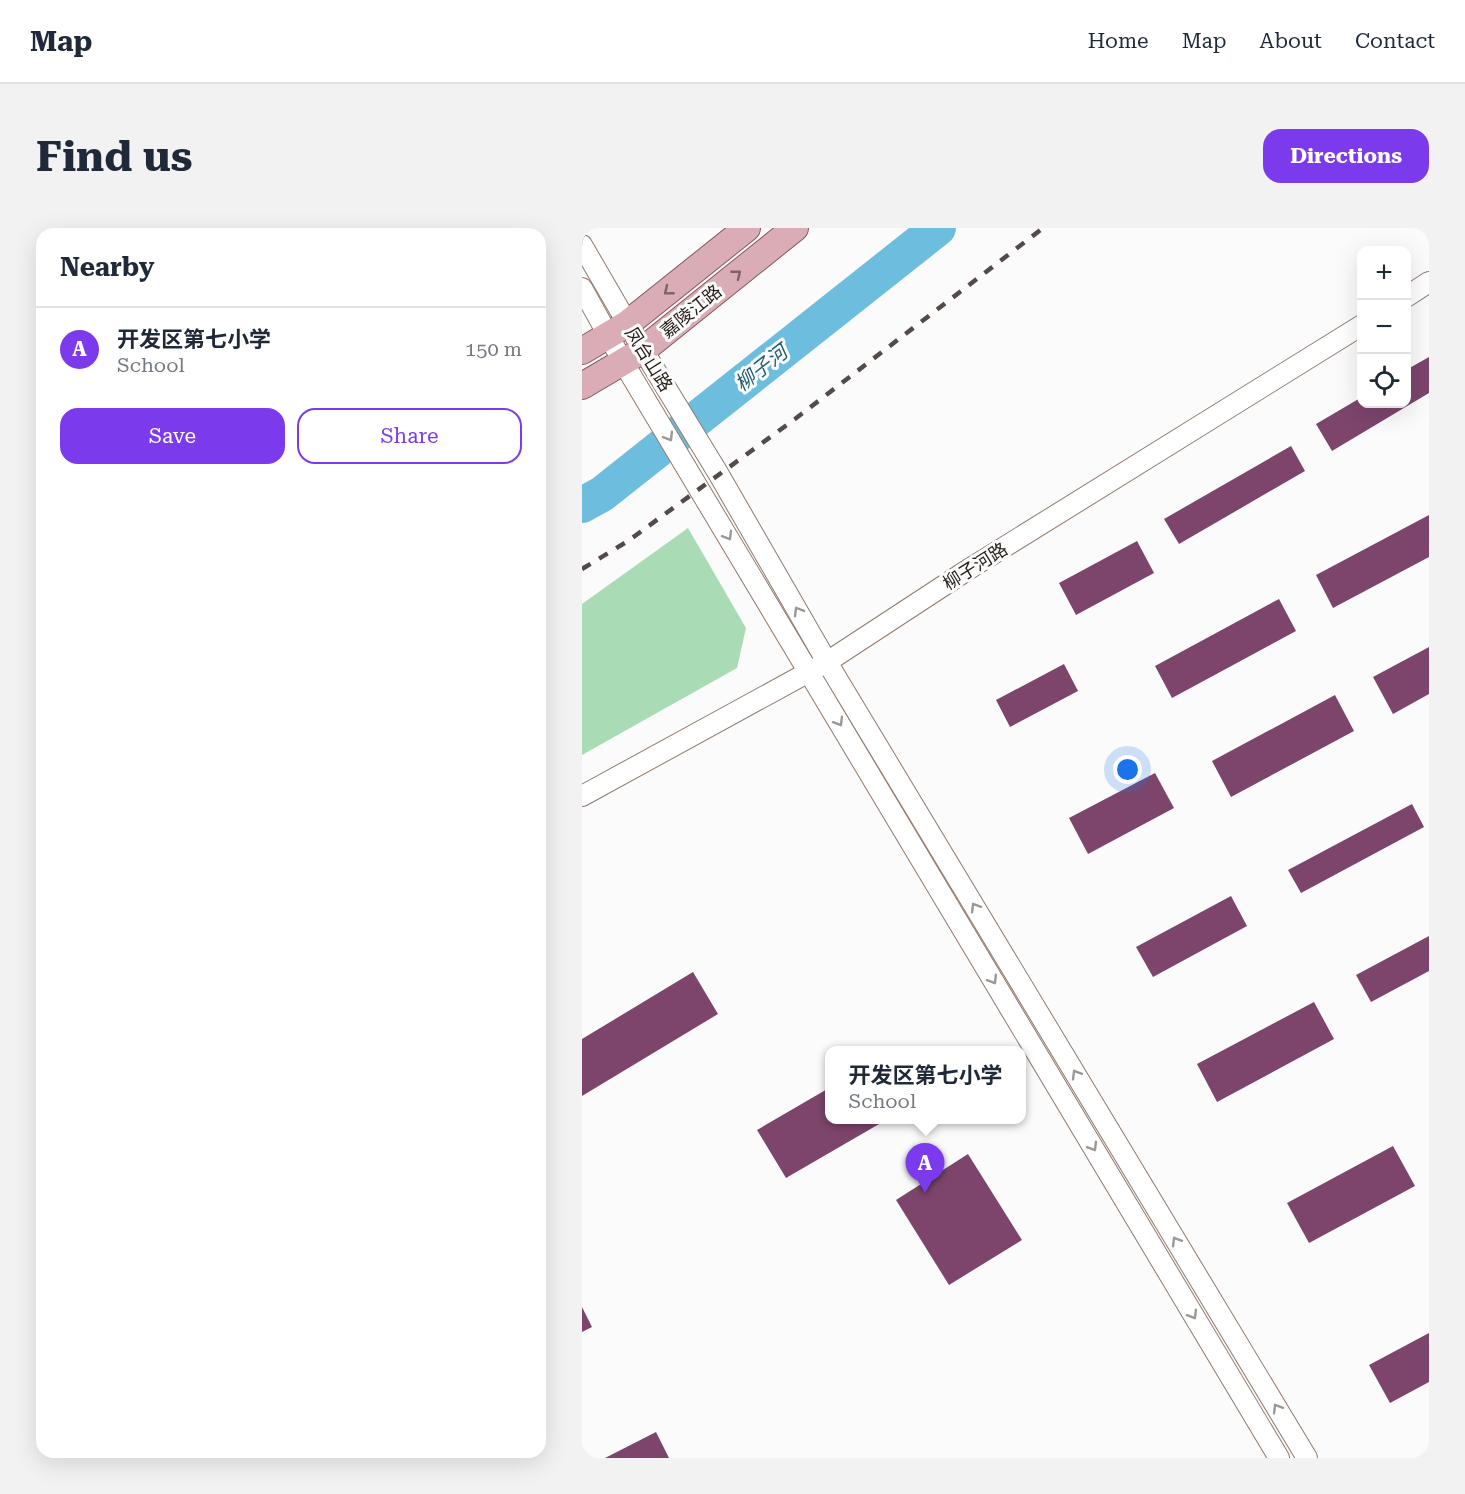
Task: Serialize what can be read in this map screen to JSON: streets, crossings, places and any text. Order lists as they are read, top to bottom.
{
  "streets": {
    "main road": ["嘉陵江路"],
    "street": ["凤台山路", "柳子河路"]
  },
  "crossings": [
    ["嘉陵江路", "凤台山路"],
    ["凤台山路", "柳子河路"]
  ],
  "water": ["柳子河"],
  "page": {
    "header": "Map",
    "nav": [
      "Home",
      "Map",
      "About",
      "Contact"
    ],
    "buttons": [
      "Directions",
      ["Save", "Share"]
    ],
    "title": "Find us",
    "heading": "Nearby",
    "map_buttons": ["+", "−"],
    "list": [
      {
        "mark": "A",
        "name": "开发区第七小学",
        "note": "School",
        "value": "150 m"
      }
    ],
    "popup": ["开发区第七小学", "School"],
    "pins": "A"
  }
}
